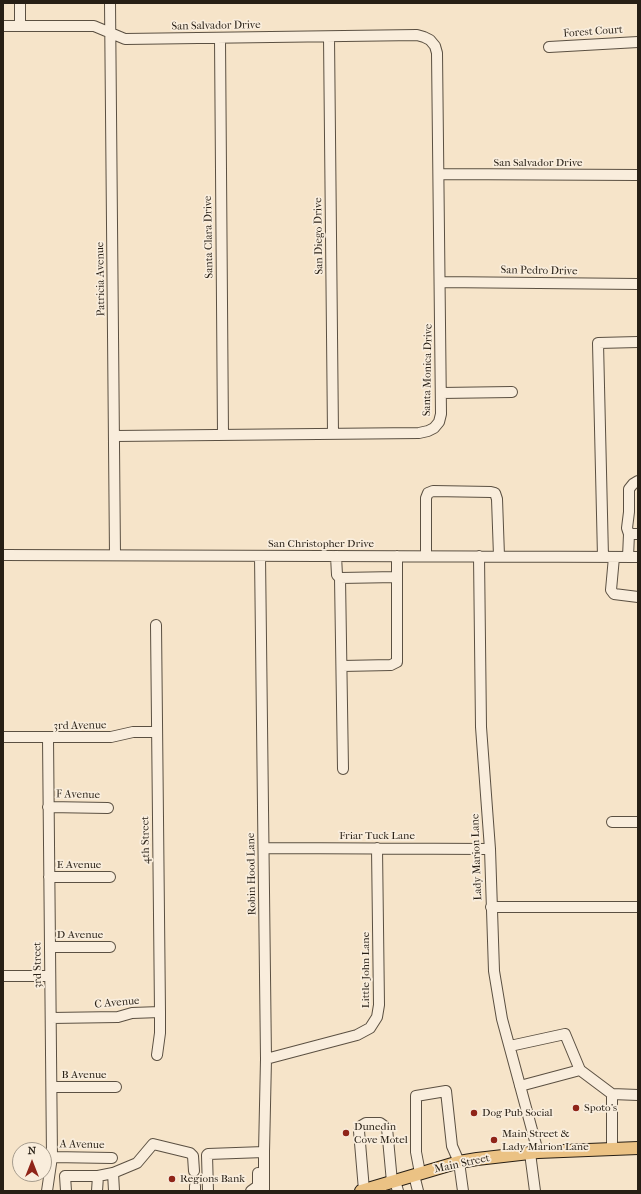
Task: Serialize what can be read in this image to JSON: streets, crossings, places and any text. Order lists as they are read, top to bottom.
{
  "streets": {
    "main road": ["Main Street"],
    "street": [
      "San Salvador Drive",
      "Forest Court",
      "San Diego Drive",
      "Santa Clara Drive",
      "San Pedro Drive",
      "Patricia Avenue",
      "Santa Monica Drive",
      "San Christopher Drive",
      "3rd Avenue",
      "F Avenue",
      "Friar Tuck Lane",
      "4th Street",
      "Lady Marion Lane",
      "E Avenue",
      "Robin Hood Lane",
      "D Avenue",
      "3rd Street",
      "Little John Lane",
      "C Avenue",
      "B Avenue",
      "A Avenue"
    ]
  },
  "crossings": [
    ["San Salvador Drive", "San Diego Drive"],
    ["San Salvador Drive", "Santa Clara Drive"],
    ["San Salvador Drive", "Patricia Avenue"],
    ["San Salvador Drive", "Santa Monica Drive"],
    ["San Diego Drive", "Santa Monica Drive"],
    ["Santa Clara Drive", "Santa Monica Drive"],
    ["San Pedro Drive", "Santa Monica Drive"],
    ["Patricia Avenue", "Santa Monica Drive"],
    ["Patricia Avenue", "San Christopher Drive"],
    ["San Christopher Drive", "Lady Marion Lane"],
    ["San Christopher Drive", "Robin Hood Lane"],
    ["3rd Avenue", "4th Street"],
    ["3rd Avenue", "3rd Street"],
    ["F Avenue", "3rd Street"],
    ["Friar Tuck Lane", "Lady Marion Lane"],
    ["Friar Tuck Lane", "Robin Hood Lane"],
    ["Friar Tuck Lane", "Little John Lane"],
    ["4th Street", "C Avenue"],
    ["Lady Marion Lane", "Main Street"],
    ["E Avenue", "3rd Street"],
    ["Robin Hood Lane", "Little John Lane"],
    ["D Avenue", "3rd Street"],
    ["3rd Street", "C Avenue"],
    ["3rd Street", "B Avenue"]
  ],
  "places": [
    "Spoto's",
    "Dog Pub Social",
    "Dunedin Cove Motel",
    "Main Street & Lady Marion Lane",
    "Regions Bank"
  ],
  "north": "top"
}
